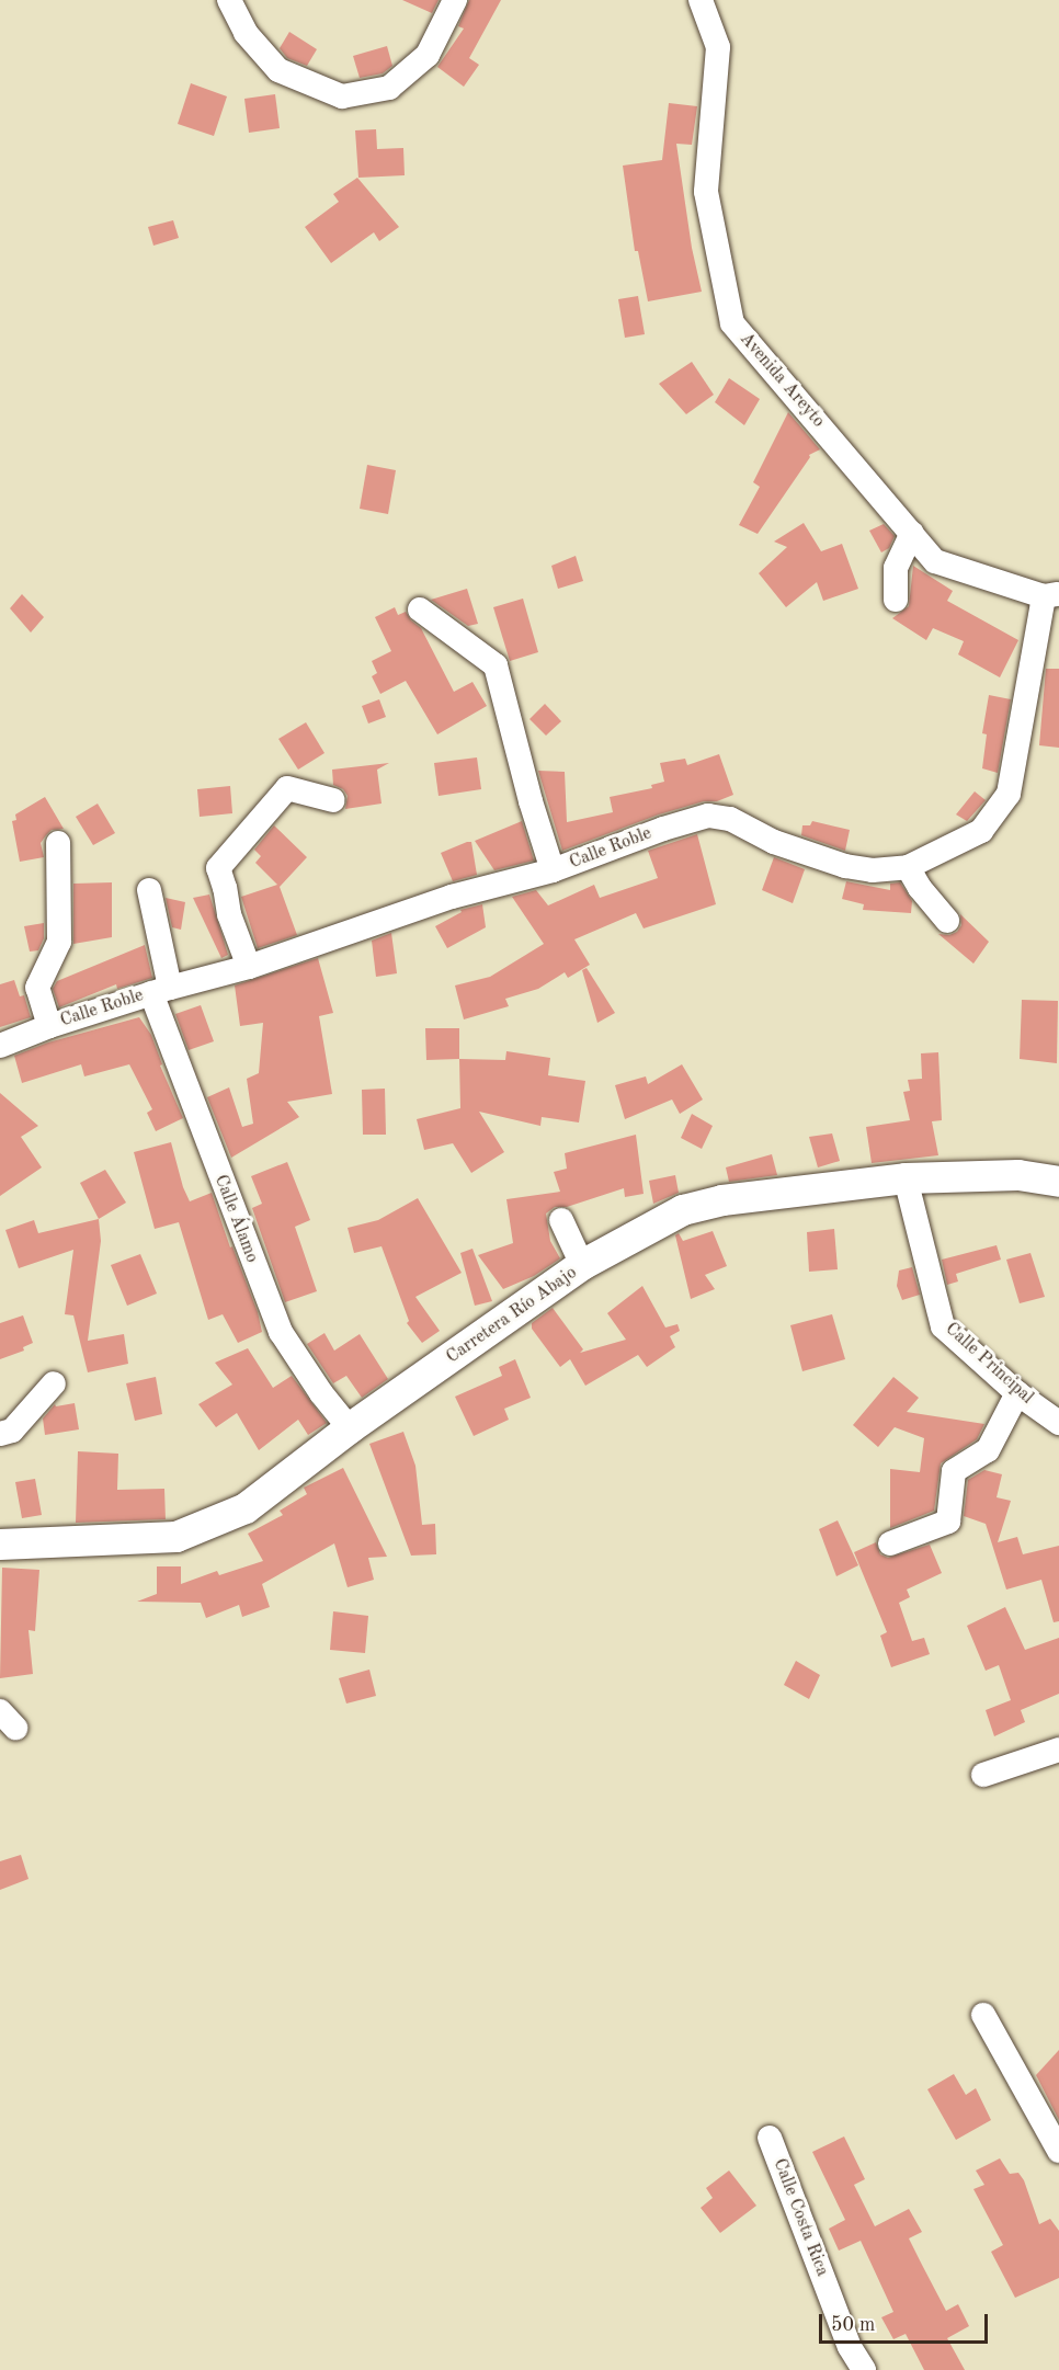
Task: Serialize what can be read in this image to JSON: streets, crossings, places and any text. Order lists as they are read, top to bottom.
{
  "streets": {
    "street": [
      "Avenida Areyto",
      "Calle Roble",
      "Calle Álamo",
      "Carretera Río Abajo",
      "Calle Principal",
      "Calle Costa Rica"
    ]
  },
  "crossings": [
    ["Avenida Areyto", "Calle Roble"],
    ["Calle Roble", "Calle Álamo"],
    ["Calle Álamo", "Carretera Río Abajo"],
    ["Carretera Río Abajo", "Calle Principal"]
  ],
  "scale_bar": "50 m"
}
